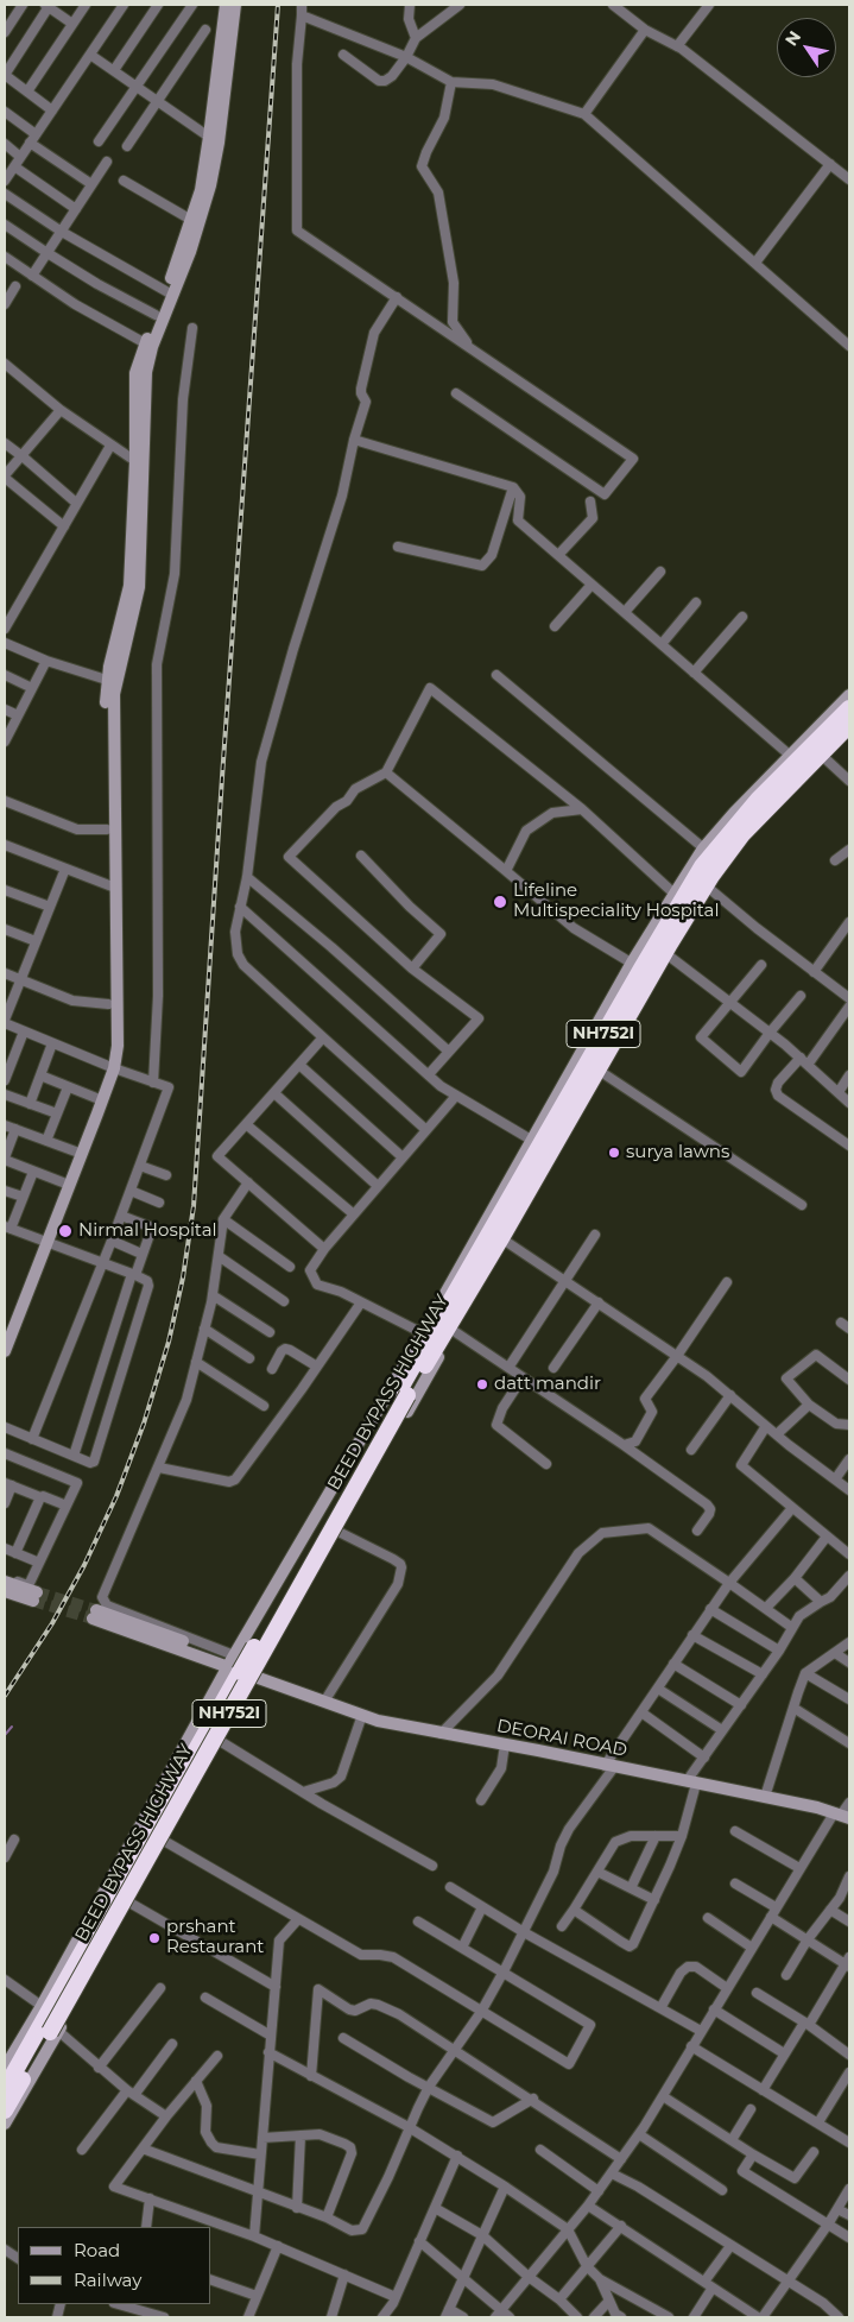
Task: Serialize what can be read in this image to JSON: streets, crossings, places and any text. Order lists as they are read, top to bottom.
{
  "streets": {
    "highway": ["NH752I", "BEED BYPASS HIGHWAY"],
    "street": ["DEORAI ROAD"]
  },
  "places": [
    "Lifeline Multispeciality Hospital",
    "surya lawns",
    "Nirmal Hospital",
    "datt mandir",
    "prshant Restaurant"
  ],
  "legend": ["Road", "Railway"],
  "north": "top left"
}
